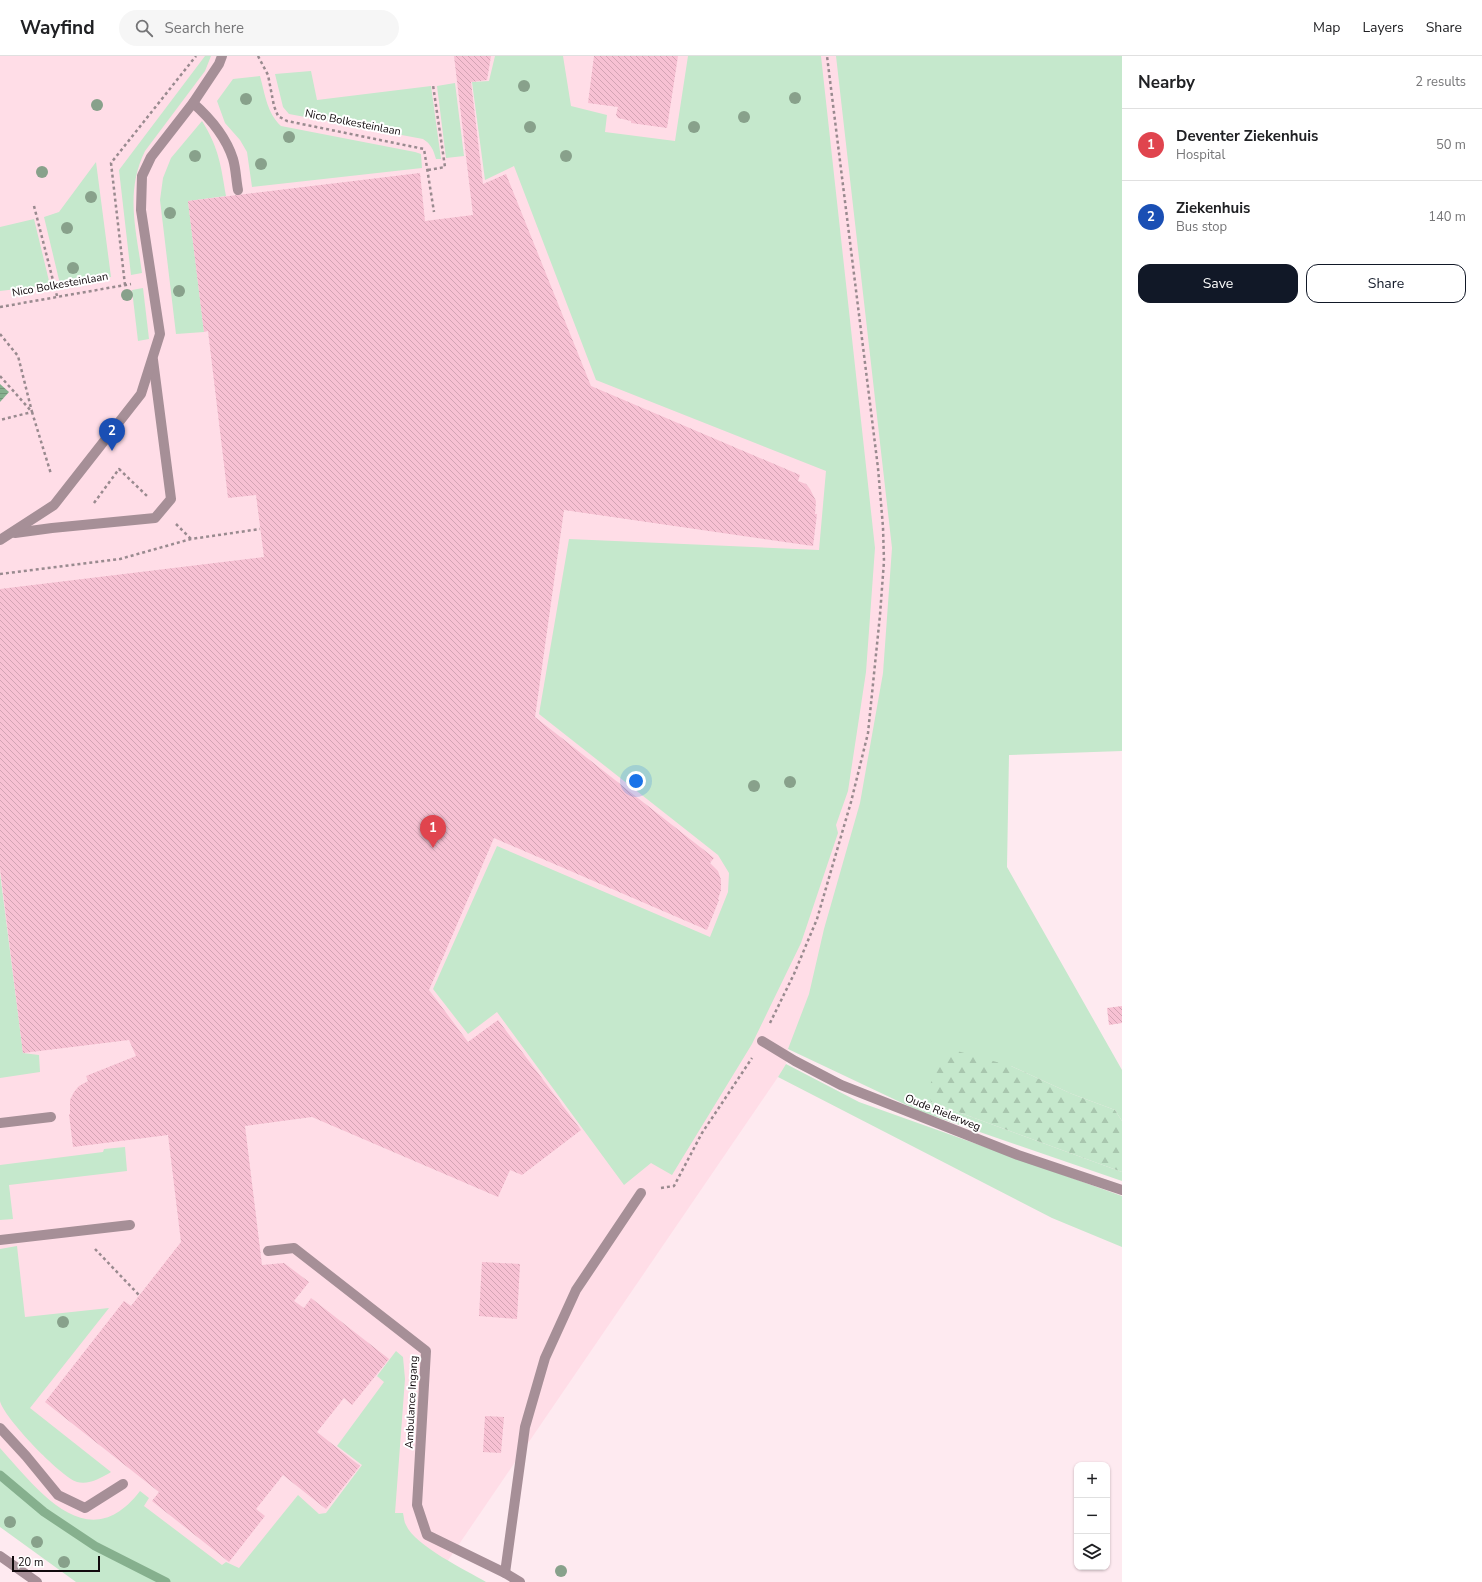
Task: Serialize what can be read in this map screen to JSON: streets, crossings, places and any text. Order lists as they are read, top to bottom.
{
  "streets": {
    "street": ["Oude Rielerweg", "Ambulance Ingang"],
    "path": ["Nico Bolkesteinlaan"]
  },
  "scale_bar": "20 m",
  "page": {
    "header": "Wayfind",
    "search": "Search here",
    "nav": ["Map", "Layers", "Share"],
    "heading": ["Nearby", "2 results"],
    "list": [
      {
        "mark": "1",
        "name": "Deventer Ziekenhuis",
        "note": "Hospital",
        "value": "50 m"
      },
      {
        "mark": "2",
        "name": "Ziekenhuis",
        "note": "Bus stop",
        "value": "140 m"
      }
    ],
    "buttons": ["Save", "Share"],
    "pins": ["2", "1"],
    "map_buttons": ["+", "−"],
    "scale": "20 m"
  }
}
